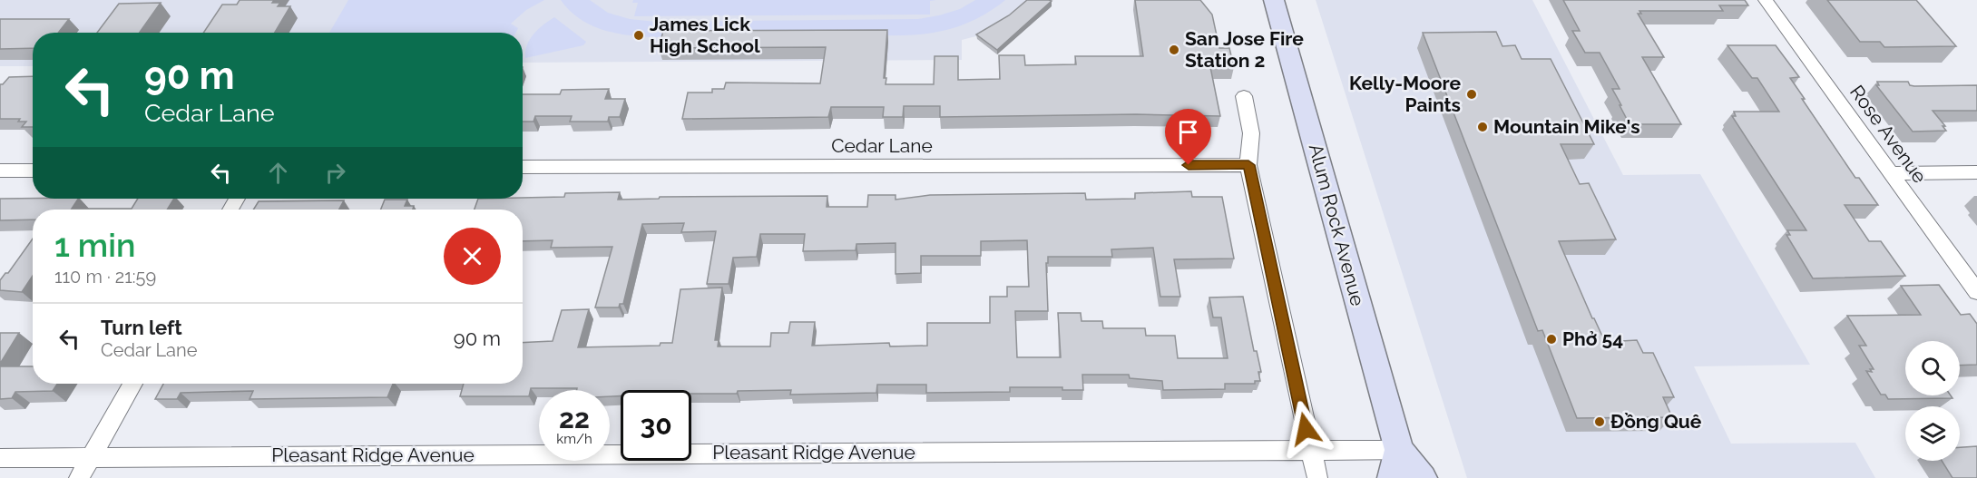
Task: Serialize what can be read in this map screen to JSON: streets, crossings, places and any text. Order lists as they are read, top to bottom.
{
  "streets": {
    "main road": ["Alum Rock Avenue"],
    "street": ["Rose Avenue", "Cedar Lane", "Pleasant Ridge Avenue"]
  },
  "crossings": [
    ["Alum Rock Avenue", "Pleasant Ridge Avenue"]
  ],
  "places": [
    "James Lick High School",
    "San Jose Fire Station 2",
    "Kelly-Moore Paints",
    "Mountain Mike's",
    "Phở 54",
    "Đồng Quê"
  ],
  "page": {
    "turn": ["90 m", "Cedar Lane"],
    "heading": ["1 min", "110 m · 21:59"],
    "list": [
      {
        "name": "Turn left",
        "note": "Cedar Lane",
        "value": "90 m"
      }
    ],
    "speed": "22 km/h",
    "limit": "30"
  }
}
